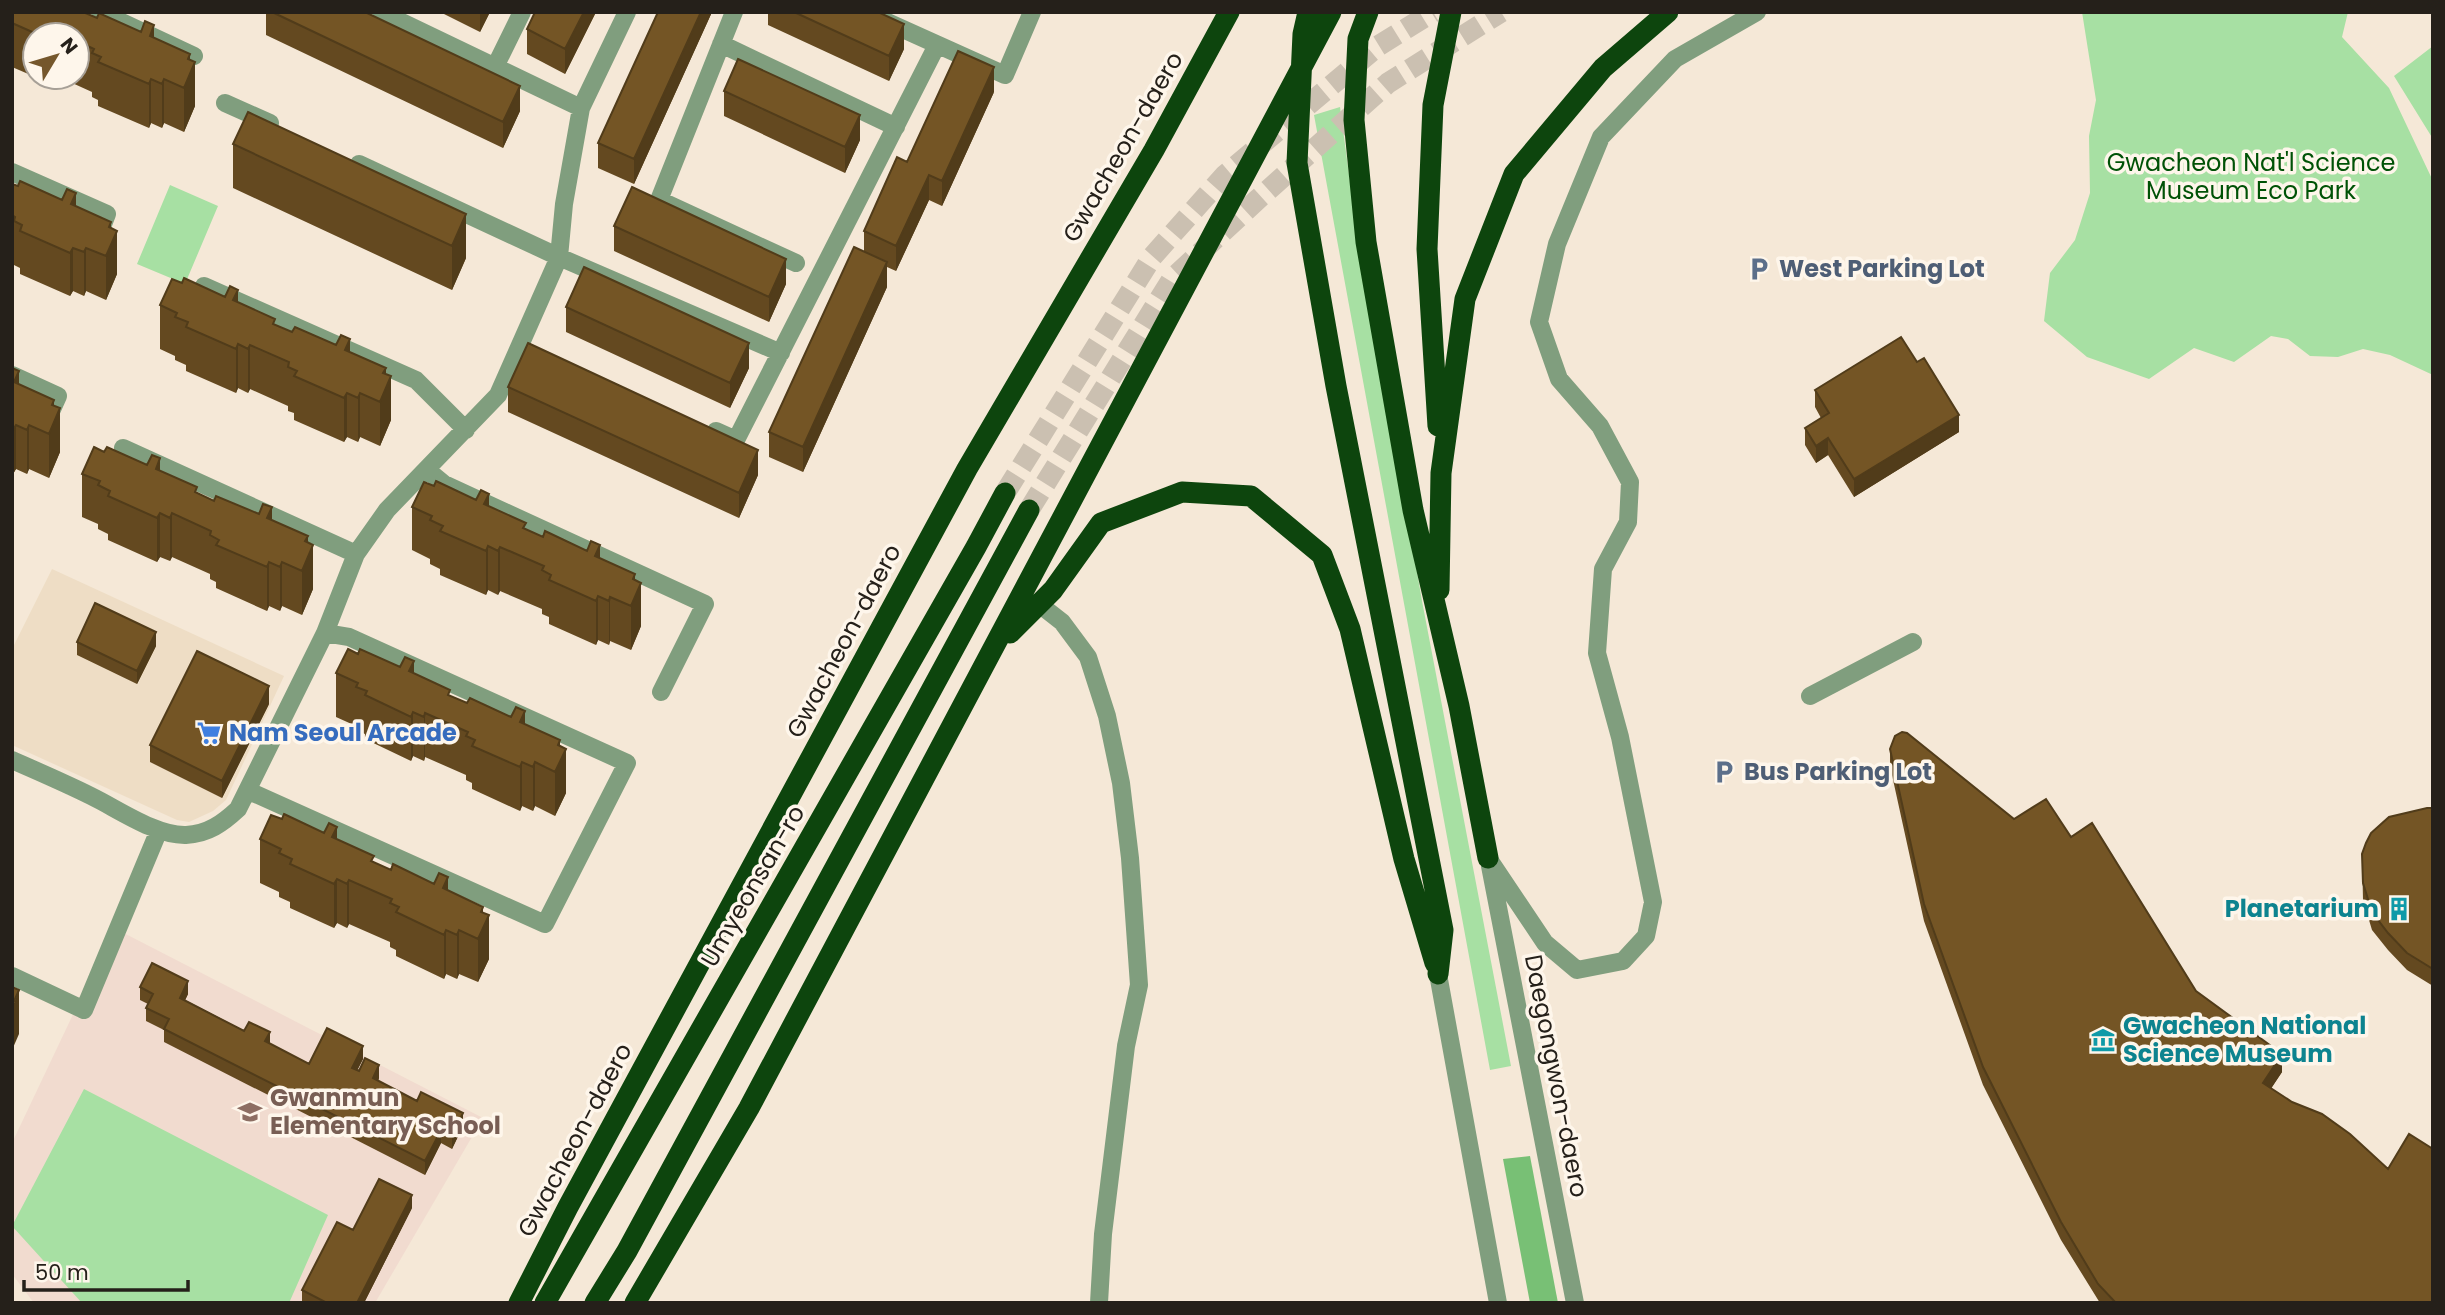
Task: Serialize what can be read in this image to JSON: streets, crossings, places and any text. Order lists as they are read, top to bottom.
{
  "streets": {
    "highway": ["Gwacheon-daero", "Umyeonsan-ro"],
    "street": ["Daegongwon-daero"]
  },
  "parks": ["Gwacheon Nat'l Science Museum Eco Park"],
  "places": {
    "parking": ["West Parking Lot", "Bus Parking Lot"],
    "supermarket": ["Nam Seoul Arcade"],
    "building": ["Planetarium"],
    "museum": ["Gwacheon National Science Museum"],
    "school or university": ["Gwanmun Elementary School"]
  },
  "scale_bar": "50 m",
  "north": "top right"
}
